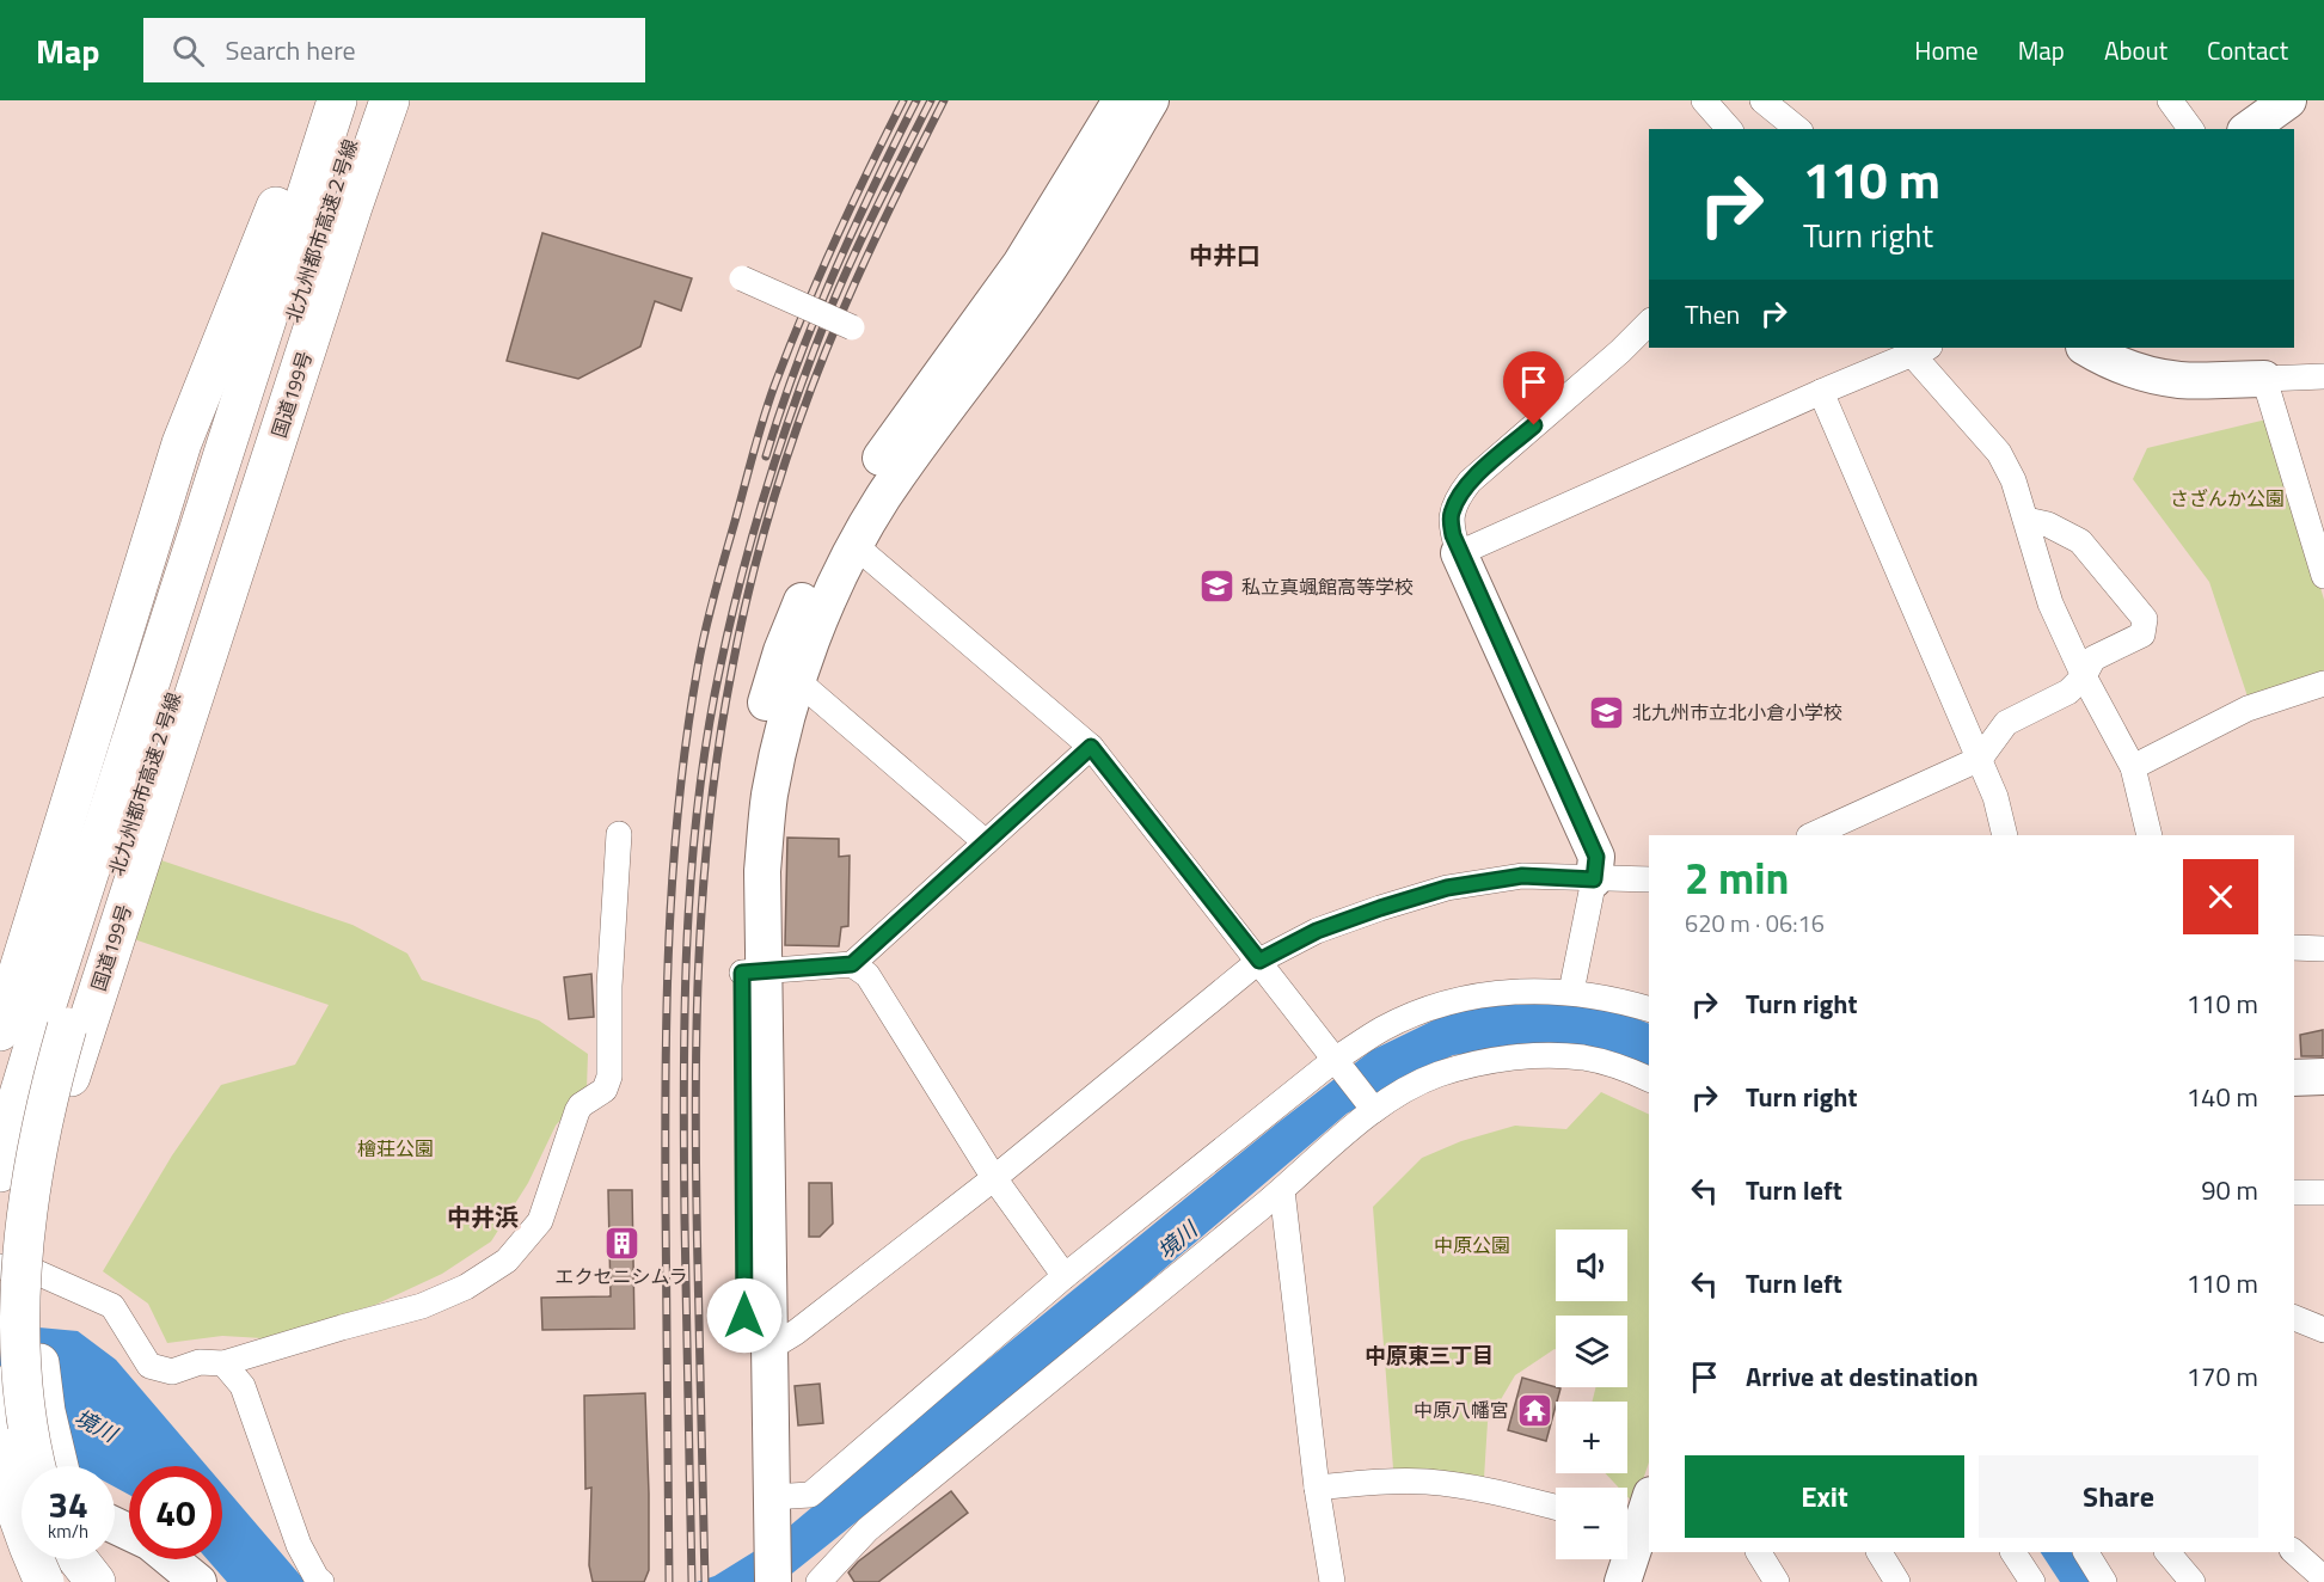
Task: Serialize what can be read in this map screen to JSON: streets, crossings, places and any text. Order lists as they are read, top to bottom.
{
  "streets": {
    "highway": ["北九州都市高速２号線", "国道199号"]
  },
  "districts": ["中井口", "中井浜", "中原東三丁目"],
  "water": ["境川"],
  "parks": ["さざんか公園", "檜荘公園", "中原公園"],
  "places": {
    "school or university": ["私立真颯館高等学校", "北九州市立北小倉小学校"],
    "building": ["エクセニシムラ"],
    "temple": ["中原八幡宮"]
  },
  "page": {
    "header": "Map",
    "search": "Search here",
    "nav": [
      "Home",
      "Map",
      "About",
      "Contact"
    ],
    "turn": ["110 m", "Turn right"],
    "then": "Then",
    "heading": ["2 min", "620 m · 06:16"],
    "list": [
      {
        "name": "Turn right",
        "value": "110 m"
      },
      {
        "name": "Turn right",
        "value": "140 m"
      },
      {
        "name": "Turn left",
        "value": "90 m"
      },
      {
        "name": "Turn left",
        "value": "110 m"
      },
      {
        "name": "Arrive at destination",
        "value": "170 m"
      }
    ],
    "map_buttons": ["+", "−"],
    "buttons": ["Exit", "Share"],
    "speed": "34 km/h",
    "limit": "40"
  }
}
